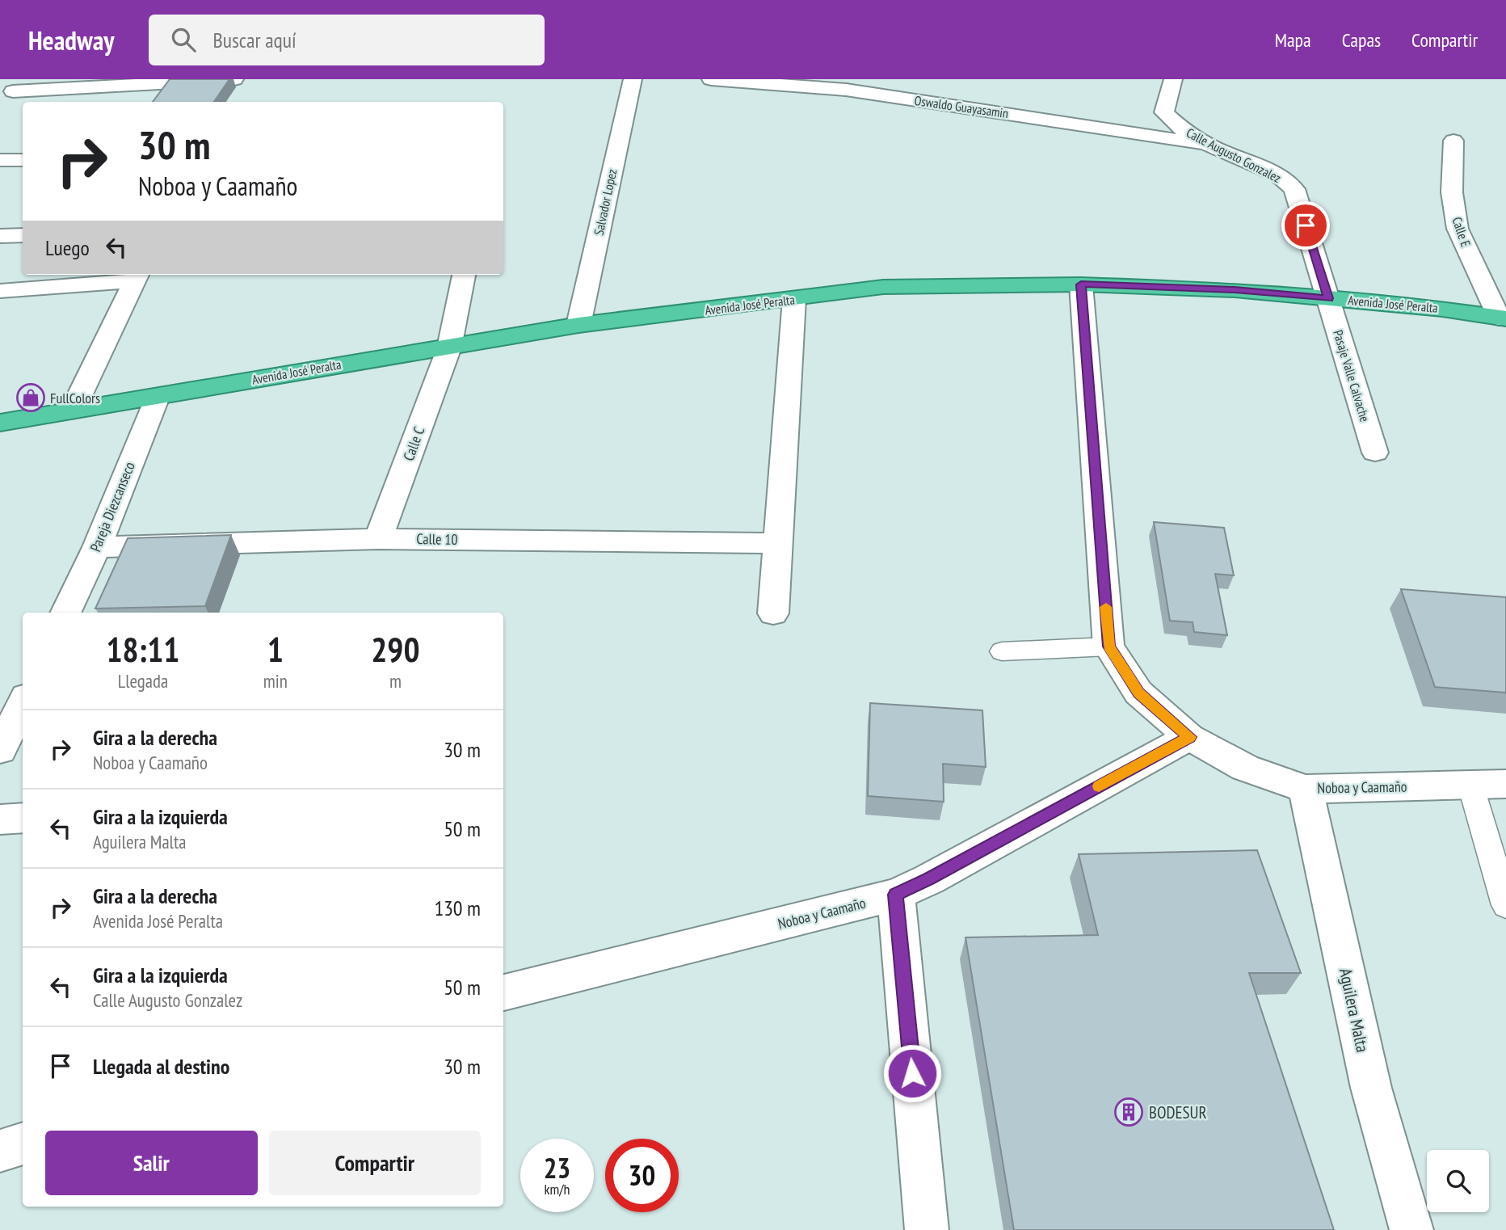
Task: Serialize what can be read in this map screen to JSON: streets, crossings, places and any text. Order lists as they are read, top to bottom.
{
  "streets": {
    "highway": ["Avenida José Peralta"],
    "street": [
      "Oswaldo Guayasamin",
      "Calle Augusto Gonzalez",
      "Salvador Lopez",
      "Calle E",
      "Pasaje Valle Calvache",
      "Calle C",
      "Pareja Diezcanseco",
      "Calle 10",
      "Noboa y Caamaño",
      "Aguilera Malta"
    ]
  },
  "crossings": [
    ["Oswaldo Guayasamin", "Calle Augusto Gonzalez"],
    ["Calle Augusto Gonzalez", "Avenida José Peralta"],
    ["Calle Augusto Gonzalez", "Pasaje Valle Calvache"],
    ["Salvador Lopez", "Avenida José Peralta"],
    ["Calle E", "Avenida José Peralta"],
    ["Avenida José Peralta", "Pasaje Valle Calvache"],
    ["Avenida José Peralta", "Calle C"],
    ["Avenida José Peralta", "Pareja Diezcanseco"],
    ["Calle C", "Calle 10"],
    ["Pareja Diezcanseco", "Calle 10"],
    ["Noboa y Caamaño", "Aguilera Malta"]
  ],
  "places": {
    "shop": ["FullColors"],
    "building": ["BODESUR"]
  },
  "page": {
    "header": "Headway",
    "search": "Buscar aquí",
    "nav": ["Mapa", "Capas", "Compartir"],
    "turn": ["30 m", "Noboa y Caamaño"],
    "then": "Luego",
    "eta": [
      "18:11",
      "Llegada",
      "1",
      "min",
      "290",
      "m"
    ],
    "list": [
      {
        "name": "Gira a la derecha",
        "note": "Noboa y Caamaño",
        "value": "30 m"
      },
      {
        "name": "Gira a la izquierda",
        "note": "Aguilera Malta",
        "value": "50 m"
      },
      {
        "name": "Gira a la derecha",
        "note": "Avenida José Peralta",
        "value": "130 m"
      },
      {
        "name": "Gira a la izquierda",
        "note": "Calle Augusto Gonzalez",
        "value": "50 m"
      },
      {
        "name": "Llegada al destino",
        "value": "30 m"
      }
    ],
    "buttons": ["Salir", "Compartir"],
    "speed": "23 km/h",
    "limit": "30"
  }
}
